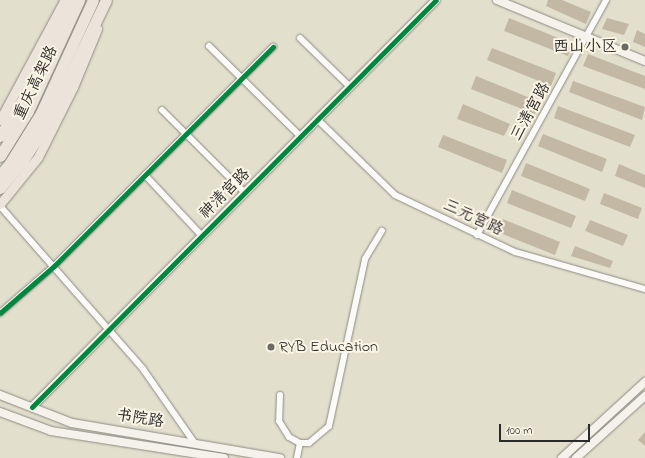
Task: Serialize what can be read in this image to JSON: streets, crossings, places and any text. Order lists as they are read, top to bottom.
{
  "streets": {
    "highway": ["重庆高架路"],
    "street": [
      "三清宫路",
      "神清宫路",
      "三元宫路",
      "书院路"
    ]
  },
  "crossings": [
    ["三清宫路", "三元宫路"],
    ["神清宫路", "三元宫路"],
    ["神清宫路", "书院路"]
  ],
  "places": ["西山小区", "RYB Education"],
  "scale_bar": "100 m"
}
